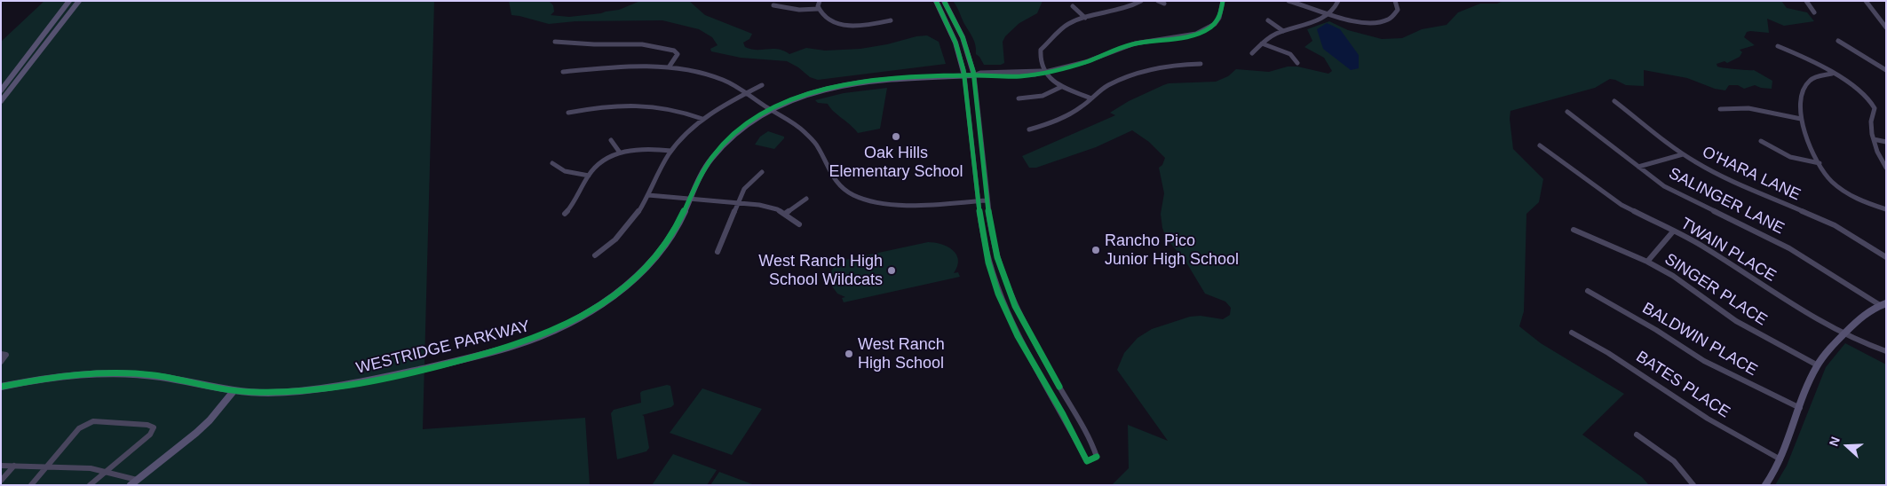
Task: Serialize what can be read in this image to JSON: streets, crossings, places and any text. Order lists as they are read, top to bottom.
{
  "streets": {
    "street": [
      "O'HARA LANE",
      "SALINGER LANE",
      "TWAIN PLACE",
      "SINGER PLACE",
      "BALDWIN PLACE",
      "WESTRIDGE PARKWAY",
      "BATES PLACE"
    ]
  },
  "places": [
    "Oak Hills Elementary School",
    "Rancho Pico Junior High School",
    "West Ranch High School Wildcats",
    "West Ranch High School"
  ],
  "north": "left"
}
